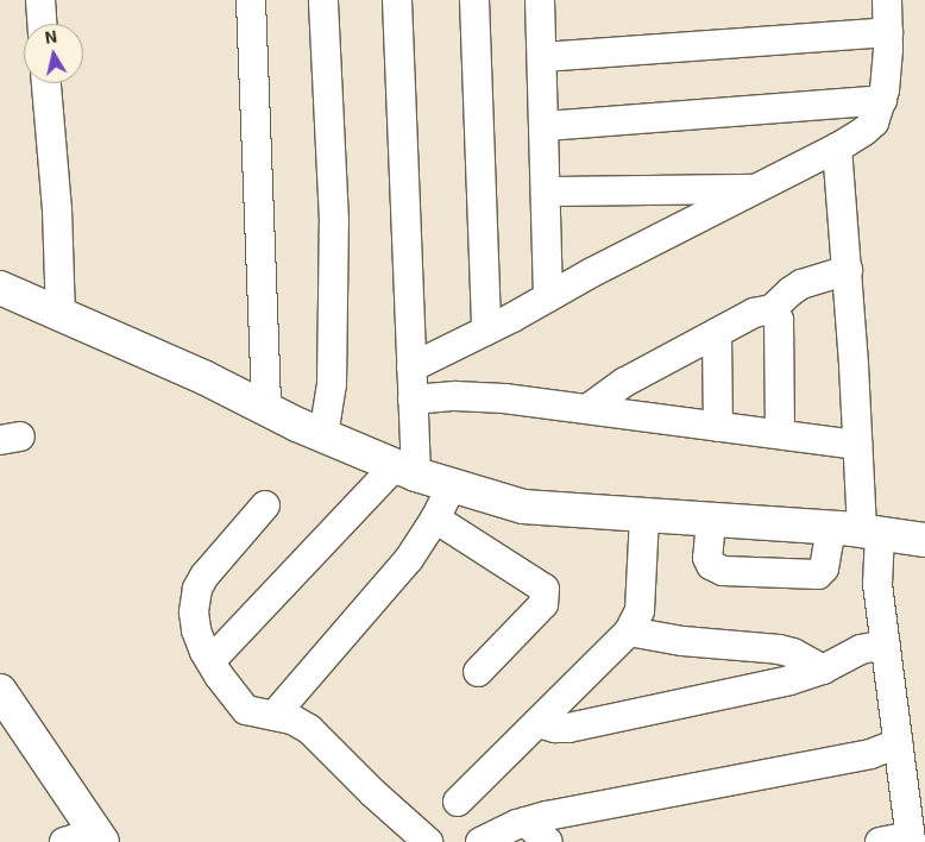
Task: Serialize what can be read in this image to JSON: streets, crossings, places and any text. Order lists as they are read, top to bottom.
{
  "north": "top"
}
